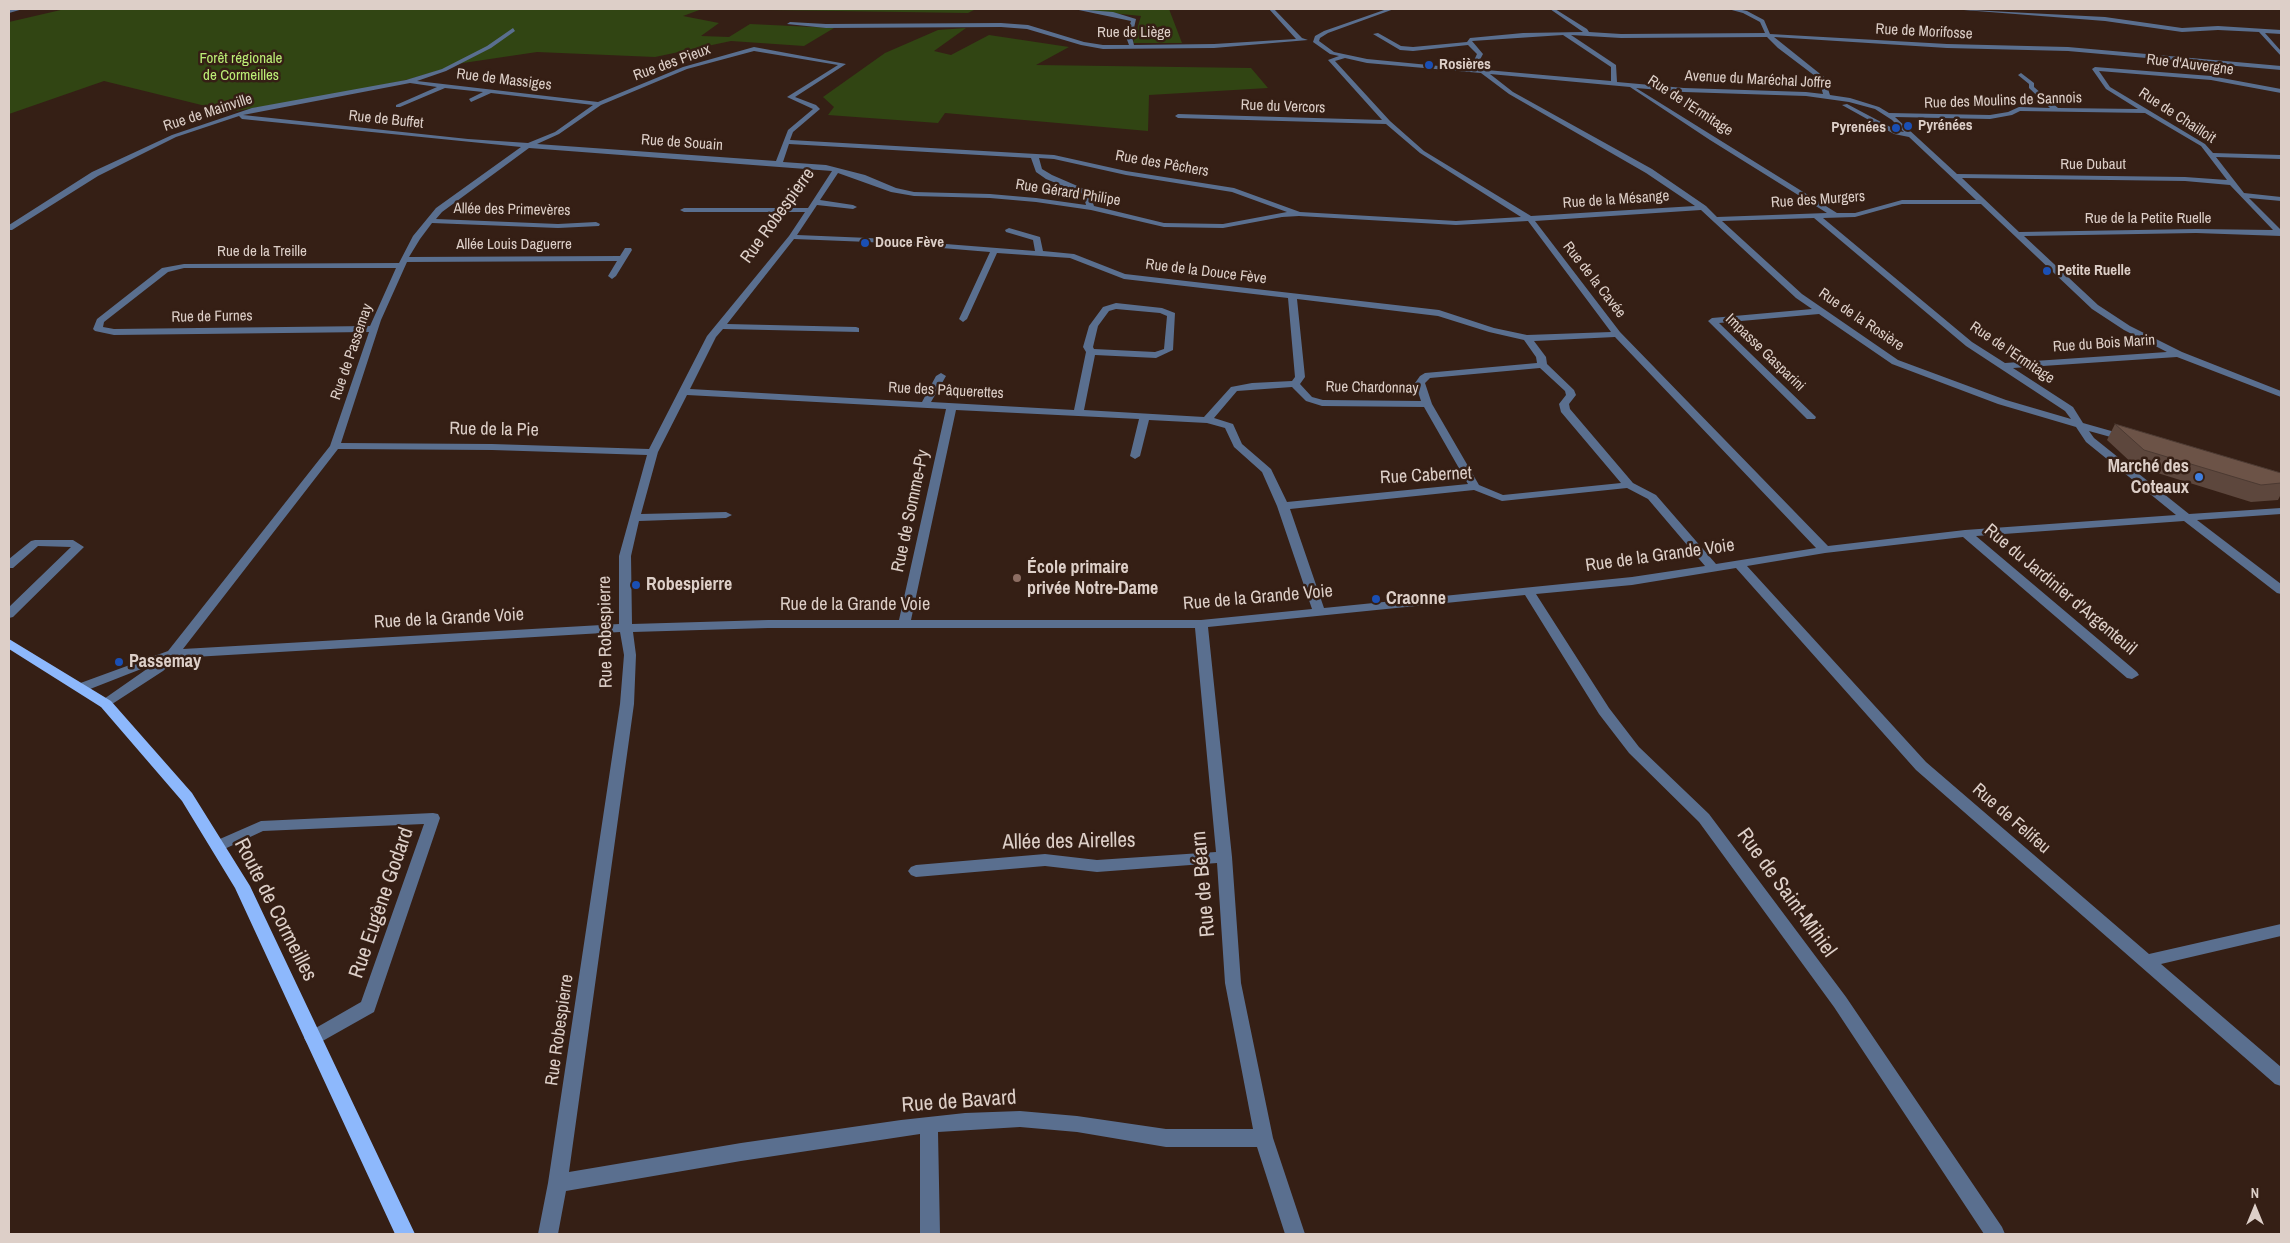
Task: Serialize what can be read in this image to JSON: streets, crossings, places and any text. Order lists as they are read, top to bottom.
{
  "streets": {
    "main road": ["Route de Cormeilles"],
    "street": [
      "Rue de Morifosse",
      "Rue de Liège",
      "Rue des Pieux",
      "Rue d'Auvergne",
      "Rue de Massiges",
      "Avenue du Maréchal Joffre",
      "Rue des Moulins de Sannois",
      "Rue de l'Ermitage",
      "Rue du Vercors",
      "Rue de Mainville",
      "Rue de Chailloit",
      "Rue de Buffet",
      "Rue de Souain",
      "Rue des Pêchers",
      "Rue Dubaut",
      "Rue Gérard Philipe",
      "Rue de la Mésange",
      "Rue des Murgers",
      "Allée des Primevères",
      "Rue Robespierre",
      "Rue de la Petite Ruelle",
      "Allée Louis Daguerre",
      "Rue de la Treille",
      "Rue de la Douce Fève",
      "Rue de la Cavée",
      "Rue de Furnes",
      "Rue de la Rosière",
      "Rue du Bois Marin",
      "Rue de Passemay",
      "Impasse Gasparini",
      "Rue Chardonnay",
      "Rue des Pâquerettes",
      "Rue de la Pie",
      "Rue Cabernet",
      "Rue de Somme-Py",
      "Rue de la Grande Voie",
      "Rue du Jardinier d'Argenteuil",
      "Rue de Felifeu",
      "Allée des Airelles",
      "Rue de Béarn",
      "Rue de Saint-Mihiel",
      "Rue Eugène Godard",
      "Rue de Bavard"
    ]
  },
  "crossings": [
    ["Rue des Pieux", "Rue de Massiges"],
    ["Rue des Pieux", "Rue des Pêchers"],
    ["Rue des Pieux", "Rue de Passemay"],
    ["Rue d'Auvergne", "Rue de Chailloit"],
    ["Rue de Massiges", "Rue de Mainville"],
    ["Rue de Massiges", "Rue de Passemay"],
    ["Avenue du Maréchal Joffre", "Rue des Moulins de Sannois"],
    ["Avenue du Maréchal Joffre", "Rue de l'Ermitage"],
    ["Avenue du Maréchal Joffre", "Rue Dubaut"],
    ["Avenue du Maréchal Joffre", "Rue des Murgers"],
    ["Avenue du Maréchal Joffre", "Rue de la Petite Ruelle"],
    ["Avenue du Maréchal Joffre", "Rue de la Cavée"],
    ["Avenue du Maréchal Joffre", "Rue de la Rosière"],
    ["Avenue du Maréchal Joffre", "Rue du Bois Marin"],
    ["Rue des Moulins de Sannois", "Rue de Chailloit"],
    ["Rue de l'Ermitage", "Rue des Murgers"],
    ["Rue de l'Ermitage", "Rue de la Rosière"],
    ["Rue de l'Ermitage", "Rue du Bois Marin"],
    ["Rue de l'Ermitage", "Rue de la Grande Voie"],
    ["Rue du Vercors", "Rue de la Cavée"],
    ["Rue de Chailloit", "Rue Dubaut"],
    ["Rue de Chailloit", "Rue de la Petite Ruelle"],
    ["Rue de Buffet", "Rue de Souain"],
    ["Rue de Buffet", "Rue de Passemay"],
    ["Rue de Souain", "Rue Gérard Philipe"],
    ["Rue de Souain", "Rue Robespierre"],
    ["Rue de Souain", "Rue de Passemay"],
    ["Rue des Pêchers", "Rue Gérard Philipe"],
    ["Rue des Pêchers", "Rue de la Mésange"],
    ["Rue des Pêchers", "Rue de la Cavée"],
    ["Rue Gérard Philipe", "Rue Robespierre"],
    ["Rue de la Mésange", "Rue de la Cavée"],
    ["Rue de la Mésange", "Rue de la Rosière"],
    ["Rue des Murgers", "Rue de la Rosière"],
    ["Allée des Primevères", "Rue de Passemay"],
    ["Rue Robespierre", "Rue de la Douce Fève"],
    ["Rue Robespierre", "Rue des Pâquerettes"],
    ["Rue Robespierre", "Rue de la Pie"],
    ["Rue Robespierre", "Rue de la Grande Voie"],
    ["Rue Robespierre", "Rue de Bavard"],
    ["Allée Louis Daguerre", "Rue de la Treille"],
    ["Allée Louis Daguerre", "Rue de Passemay"],
    ["Rue de la Treille", "Rue de Furnes"],
    ["Rue de la Treille", "Rue de Passemay"],
    ["Rue de la Douce Fève", "Rue de la Cavée"],
    ["Rue de la Cavée", "Rue de la Grande Voie"],
    ["Rue de Furnes", "Rue de Passemay"],
    ["Rue de la Rosière", "Impasse Gasparini"],
    ["Rue de Passemay", "Rue de la Pie"],
    ["Rue de Passemay", "Rue de la Grande Voie"],
    ["Rue des Pâquerettes", "Rue Cabernet"],
    ["Rue des Pâquerettes", "Rue de Somme-Py"],
    ["Rue des Pâquerettes", "Rue de la Grande Voie"],
    ["Rue de Somme-Py", "Rue de la Grande Voie"],
    ["Rue de la Grande Voie", "Rue du Jardinier d'Argenteuil"],
    ["Rue de la Grande Voie", "Rue de Felifeu"],
    ["Rue de la Grande Voie", "Rue de Béarn"],
    ["Rue de la Grande Voie", "Rue de Saint-Mihiel"],
    ["Rue de la Grande Voie", "Route de Cormeilles"],
    ["Allée des Airelles", "Rue de Béarn"],
    ["Rue de Béarn", "Rue de Bavard"],
    ["Rue Eugène Godard", "Route de Cormeilles"]
  ],
  "parks": ["Forêt régionale de Cormeilles"],
  "places": [
    "Rosières",
    "Pyrénées",
    "Pyrenées",
    "Douce Fève",
    "Petite Ruelle",
    "Marché des Coteaux",
    "École primaire privée Notre-Dame",
    "Robespierre",
    "Craonne",
    "Passemay"
  ],
  "north": "top"
}
